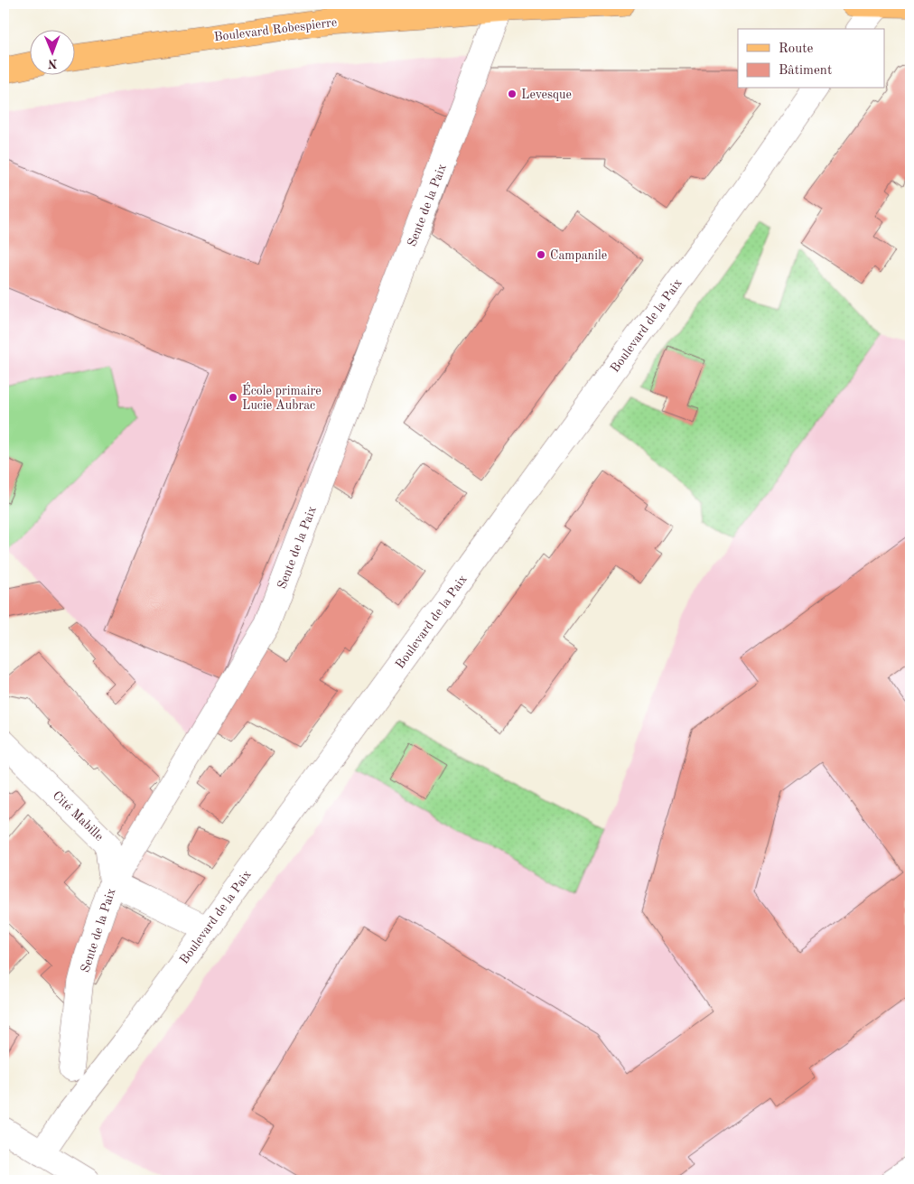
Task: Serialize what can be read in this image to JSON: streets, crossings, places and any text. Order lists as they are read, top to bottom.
{
  "streets": {
    "main road": ["Boulevard Robespierre"],
    "street": ["Sente de la Paix", "Boulevard de la Paix", "Cité Mabille"]
  },
  "crossings": [
    ["Boulevard Robespierre", "Sente de la Paix"],
    ["Sente de la Paix", "Cité Mabille"]
  ],
  "places": ["Levesque", "Campanile", "École primaire Lucie Aubrac"],
  "legend": ["Route", "Bâtiment"],
  "north": "bottom"
}
